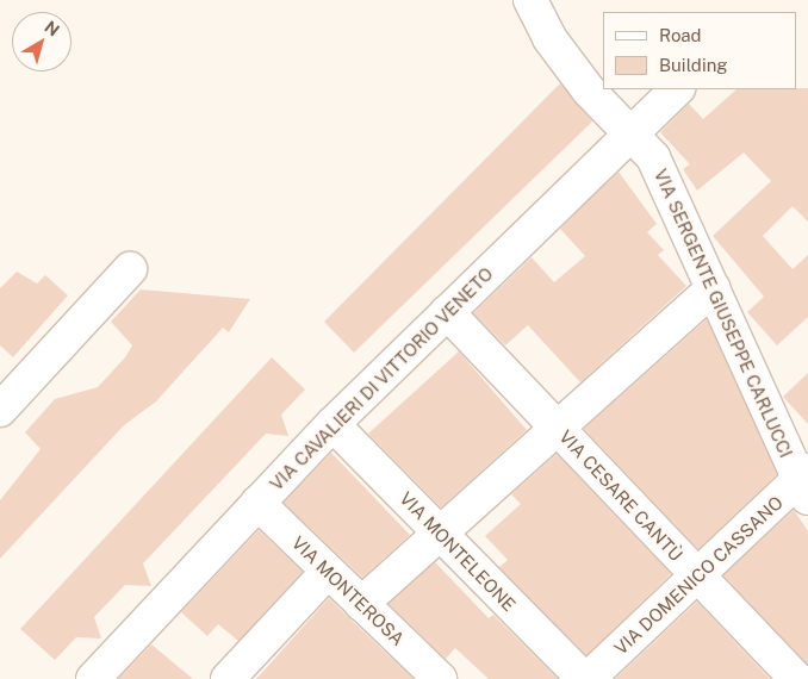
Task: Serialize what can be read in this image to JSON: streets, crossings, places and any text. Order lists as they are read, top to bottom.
{
  "streets": {
    "street": [
      "VIA SERGENTE GIUSEPPE CARLUCCI",
      "VIA CAVALIERI DI VITTORIO VENETO",
      "VIA CESARE CANTÙ",
      "VIA MONTELEONE",
      "VIA DOMENICO CASSANO",
      "VIA MONTEROSA"
    ]
  },
  "crossings": [
    ["VIA SERGENTE GIUSEPPE CARLUCCI", "VIA CAVALIERI DI VITTORIO VENETO"],
    ["VIA SERGENTE GIUSEPPE CARLUCCI", "VIA DOMENICO CASSANO"],
    ["VIA CAVALIERI DI VITTORIO VENETO", "VIA CESARE CANTÙ"],
    ["VIA CAVALIERI DI VITTORIO VENETO", "VIA MONTELEONE"],
    ["VIA CAVALIERI DI VITTORIO VENETO", "VIA MONTEROSA"],
    ["VIA CESARE CANTÙ", "VIA DOMENICO CASSANO"],
    ["VIA MONTELEONE", "VIA DOMENICO CASSANO"]
  ],
  "legend": ["Road", "Building"],
  "north": "top right"
}
